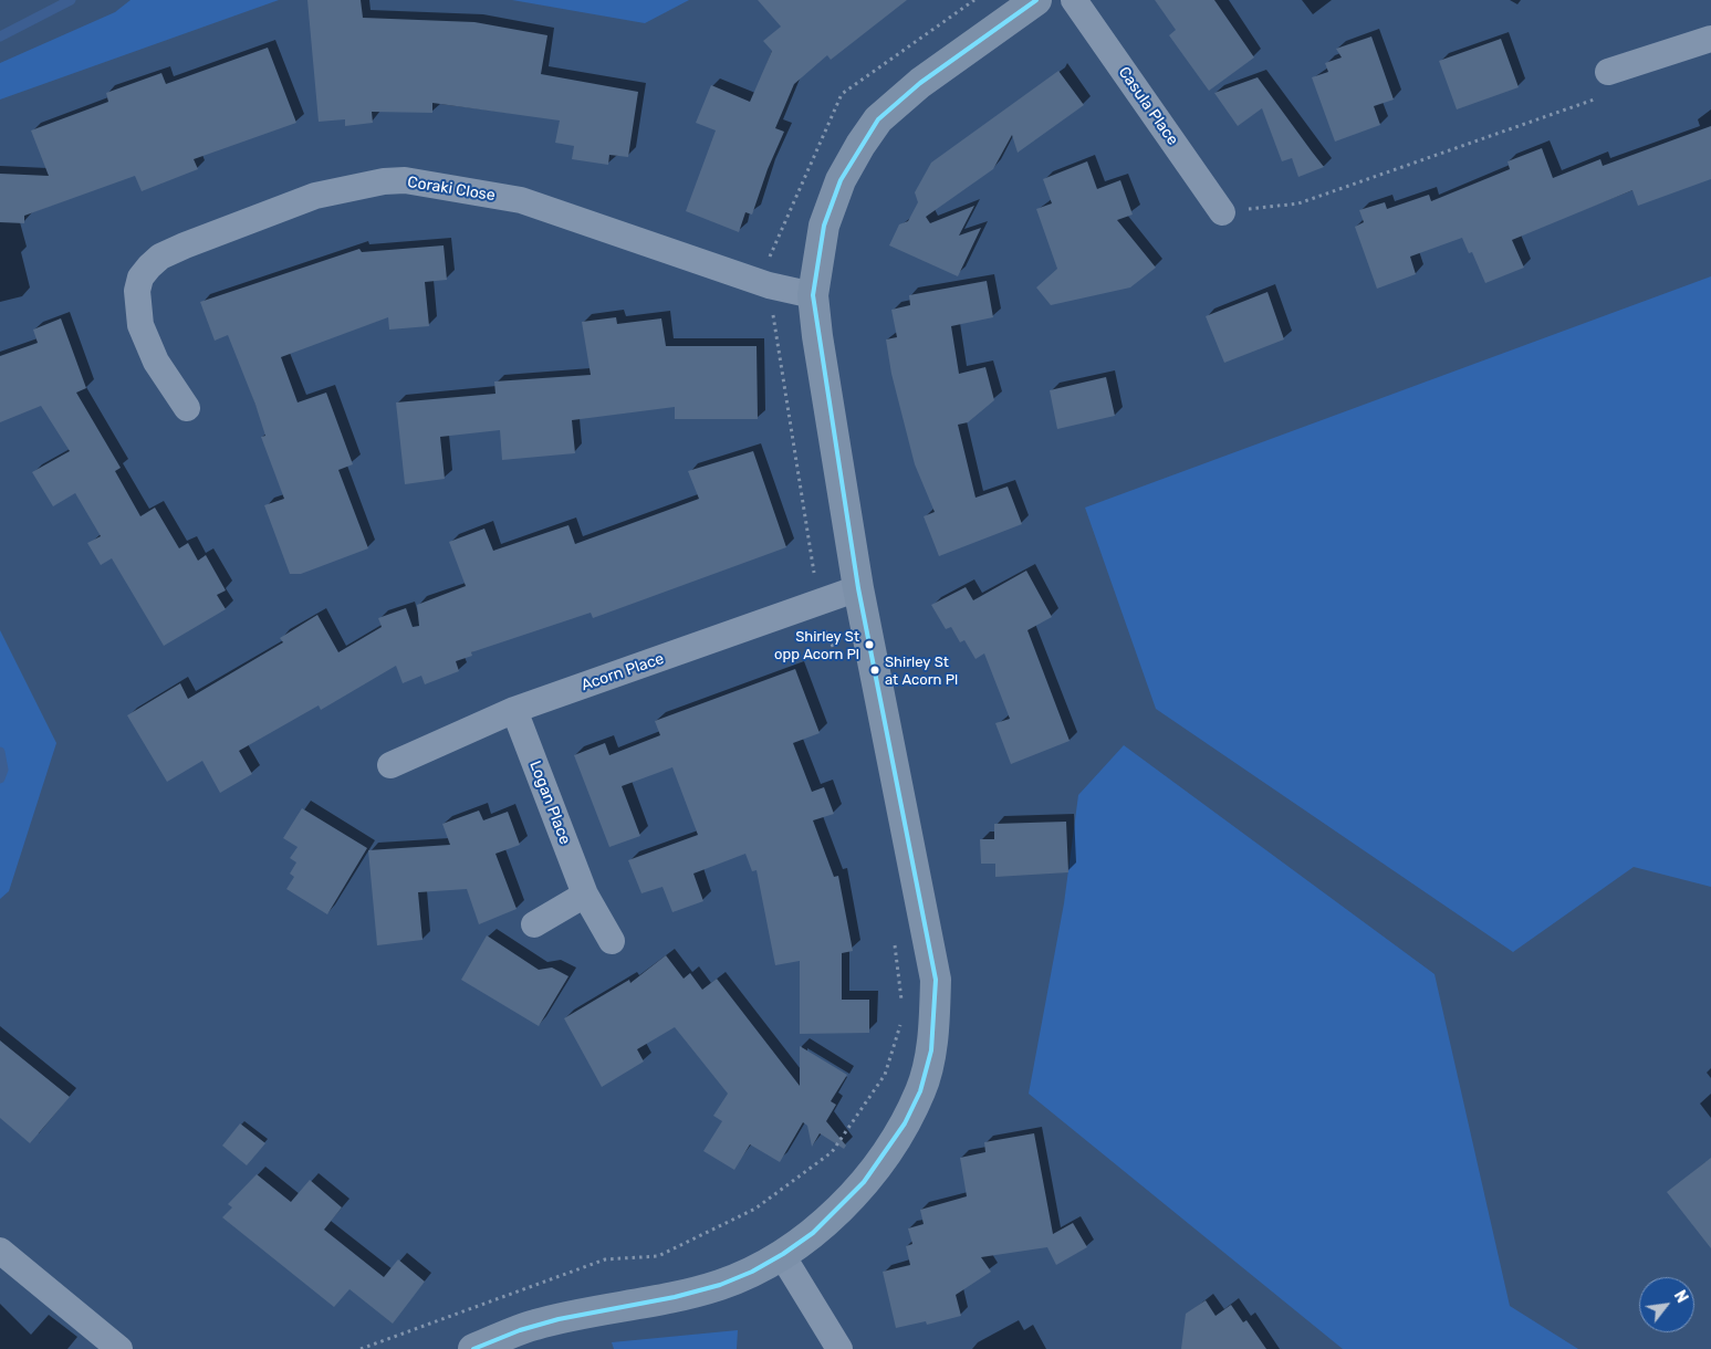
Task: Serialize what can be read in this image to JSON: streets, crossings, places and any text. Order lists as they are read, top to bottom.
{
  "streets": {
    "street": [
      "Casula Place",
      "Coraki Close",
      "Acorn Place",
      "Logan Place"
    ]
  },
  "crossings": [
    ["Acorn Place", "Logan Place"]
  ],
  "places": ["Shirley St opp Acorn Pl", "Shirley St at Acorn Pl"],
  "north": "top right"
}
